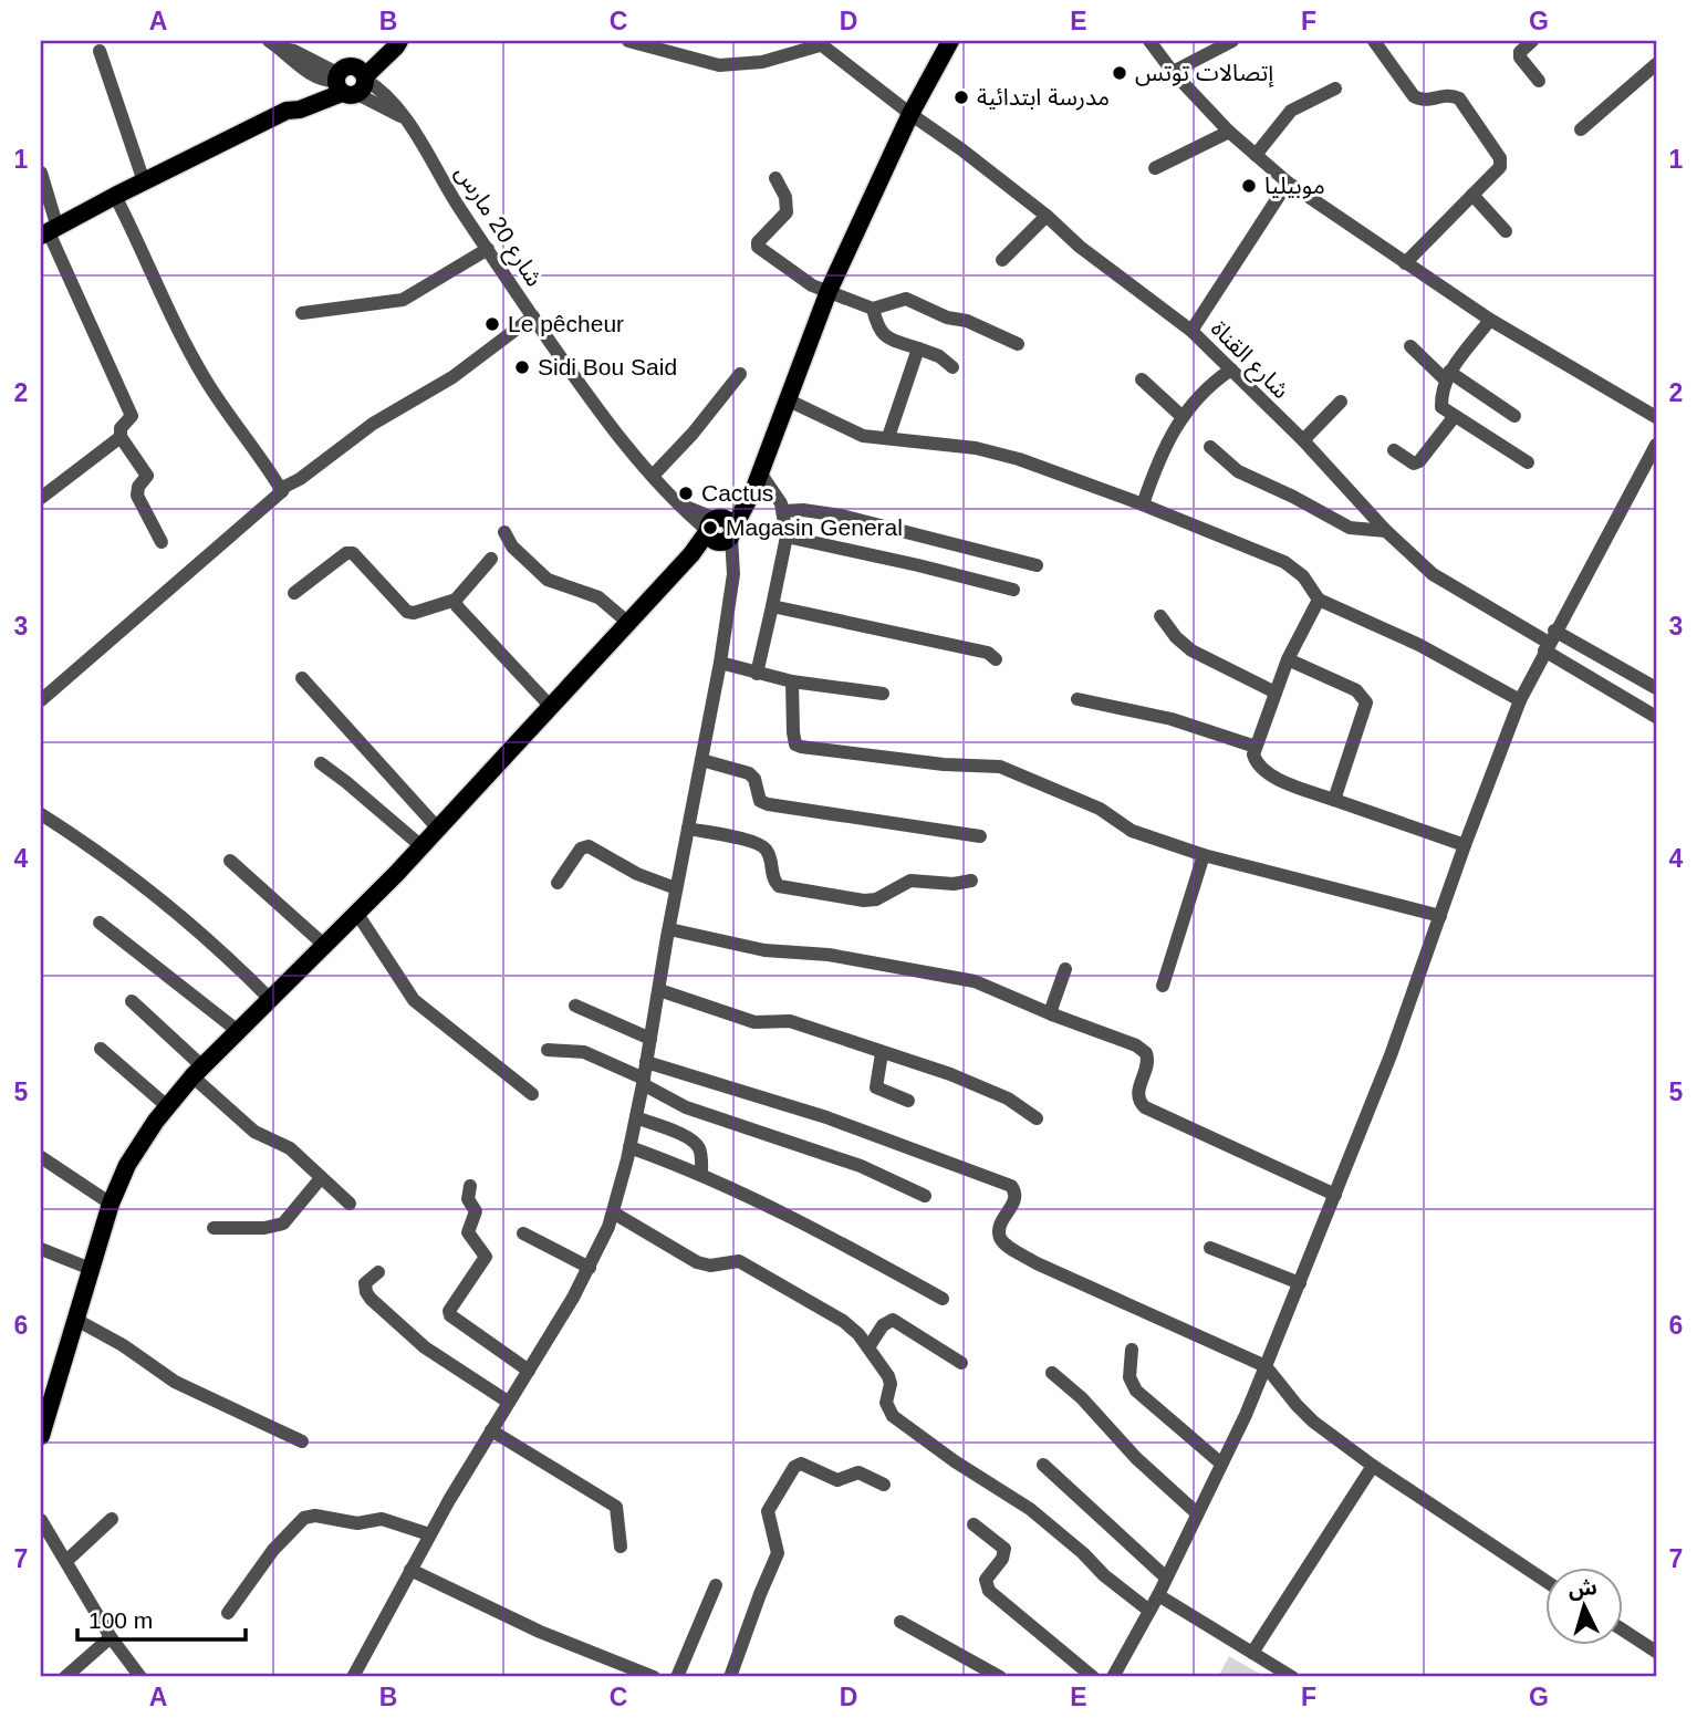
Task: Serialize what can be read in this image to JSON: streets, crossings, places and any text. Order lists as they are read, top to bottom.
{
  "streets": {
    "street": ["شارع 20 مارس", "شارع القناة"]
  },
  "places": [
    "إتصالات توتس",
    "مدرسة ابتدائية",
    "موبيليا",
    "Le pêcheur",
    "Sidi Bou Said",
    "Cactus",
    "Magasin General"
  ],
  "scale_bar": "100 m",
  "north": "top",
  "grid": {
    "columns": [
      "A",
      "B",
      "C",
      "D",
      "E",
      "F",
      "G"
    ],
    "rows": [
      "1",
      "2",
      "3",
      "4",
      "5",
      "6",
      "7"
    ]
  }
}
